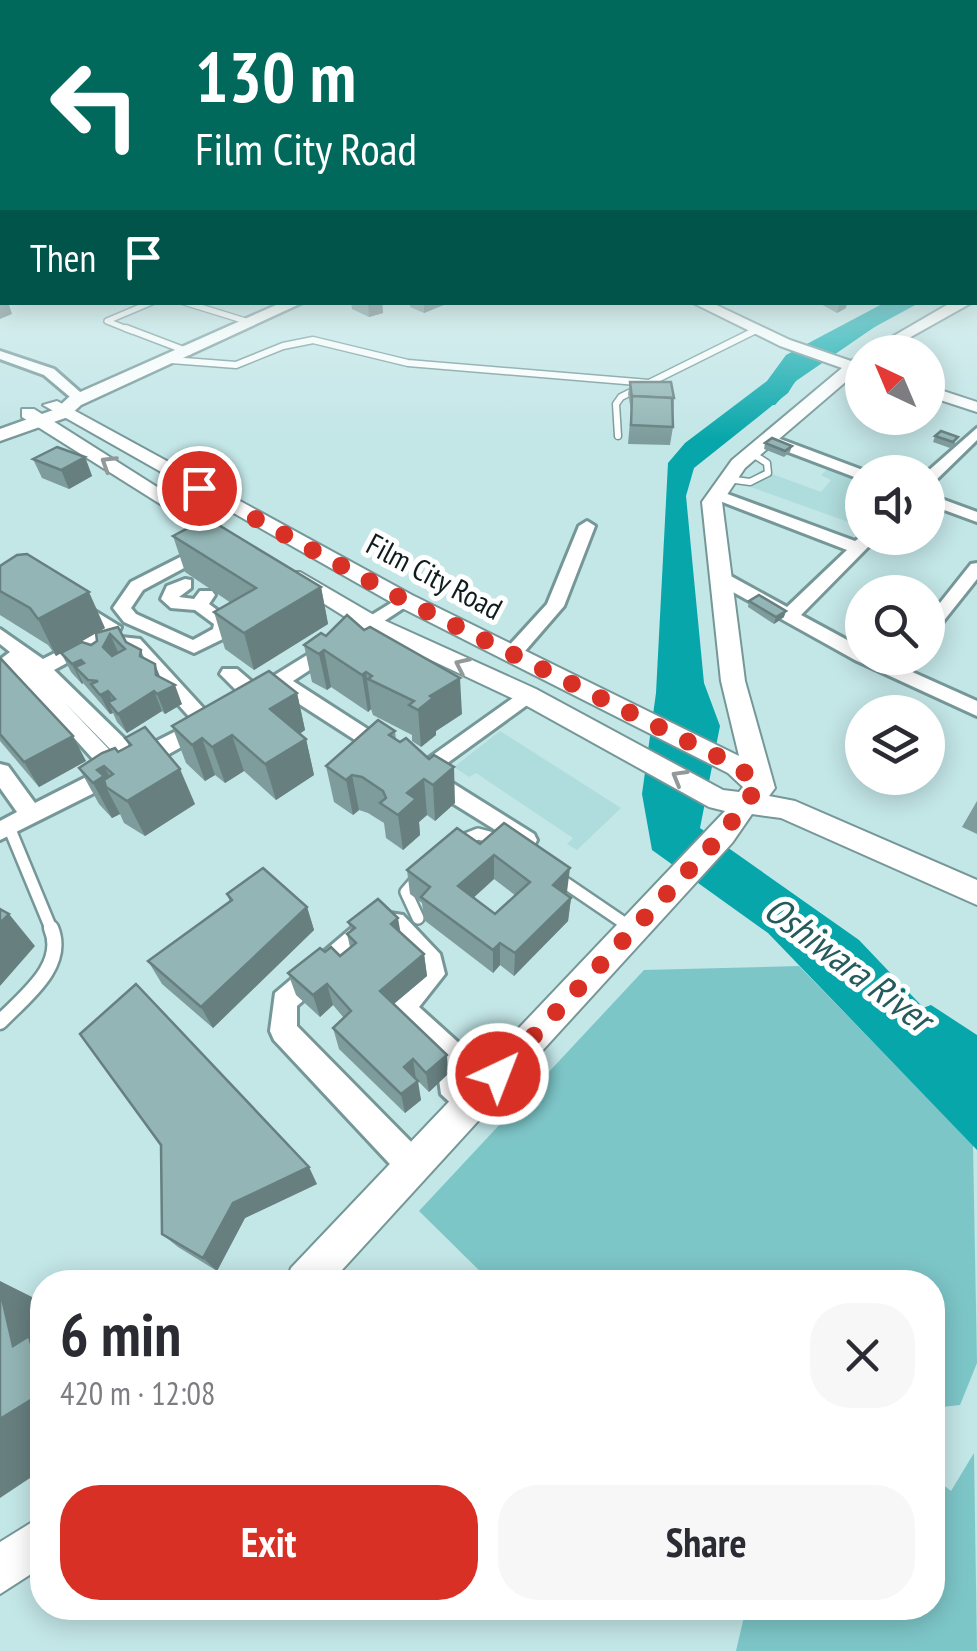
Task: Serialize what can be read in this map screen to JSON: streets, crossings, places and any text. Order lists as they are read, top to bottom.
{
  "streets": {
    "street": ["Film City Road"]
  },
  "water": ["Oshiwara River"],
  "north": "top left",
  "page": {
    "turn": ["130 m", "Film City Road"],
    "then": "Then",
    "heading": ["6 min", "420 m · 12:08"],
    "buttons": ["Exit", "Share"]
  }
}
